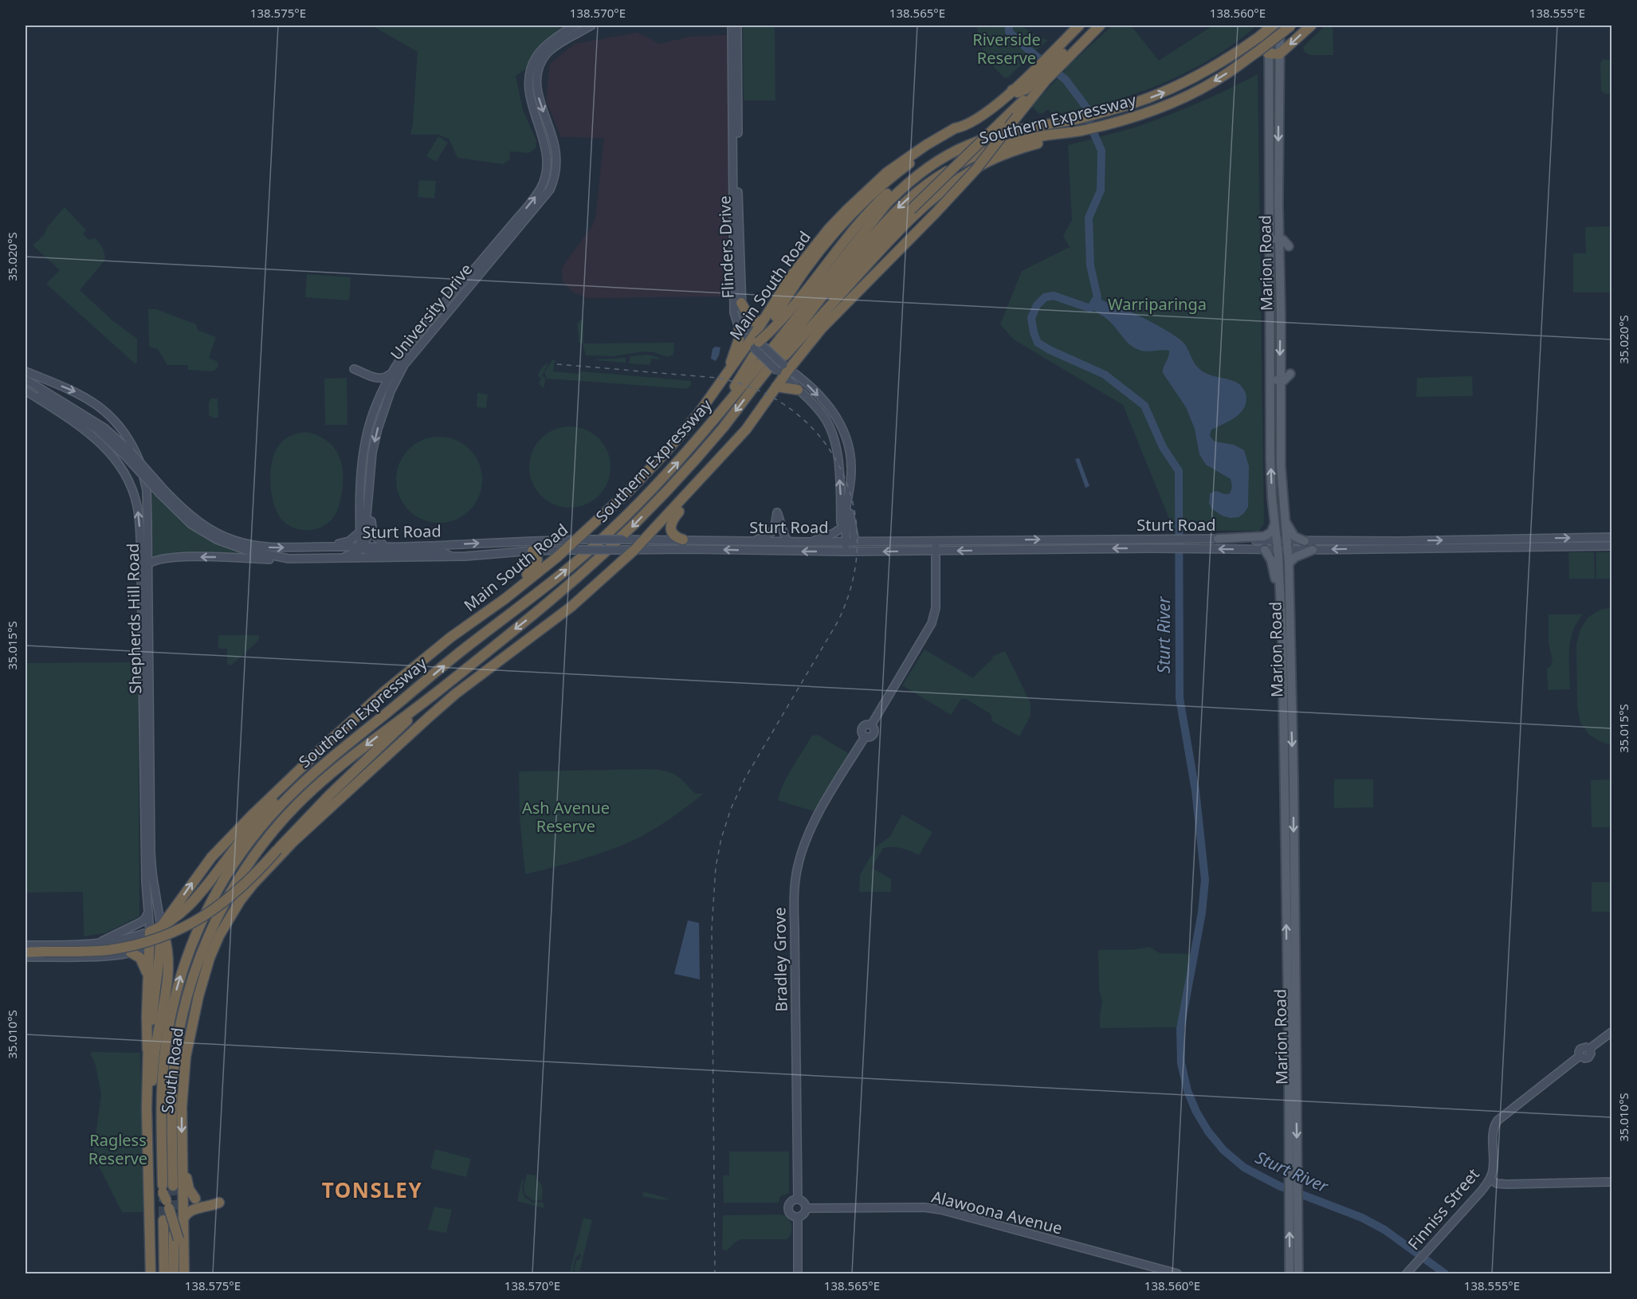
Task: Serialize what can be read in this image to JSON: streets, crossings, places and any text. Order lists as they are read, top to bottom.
{
  "streets": {
    "highway": ["Southern Expressway", "Main South Road", "South Road"],
    "main road": [
      "Flinders Drive",
      "Marion Road",
      "University Drive",
      "Sturt Road",
      "Shepherds Hill Road",
      "Bradley Grove",
      "Finniss Street",
      "Alawoona Avenue"
    ]
  },
  "crossings": [
    ["Southern Expressway", "Flinders Drive"],
    ["Southern Expressway", "Marion Road"],
    ["Southern Expressway", "Main South Road"],
    ["Flinders Drive", "Main South Road"],
    ["Marion Road", "Sturt Road"],
    ["Main South Road", "Sturt Road"],
    ["Main South Road", "Shepherds Hill Road"],
    ["Main South Road", "South Road"],
    ["University Drive", "Sturt Road"],
    ["Sturt Road", "Bradley Grove"],
    ["Shepherds Hill Road", "South Road"],
    ["Bradley Grove", "Alawoona Avenue"]
  ],
  "districts": ["TONSLEY"],
  "water": ["Sturt River"],
  "parks": [
    "Riverside Reserve",
    "Warriparinga",
    "Ash Avenue Reserve",
    "Ragless Reserve"
  ],
  "coordinates": [
    "138.575°E",
    "138.570°E",
    "138.565°E",
    "138.560°E",
    "138.555°E",
    "35.020°S",
    "35.015°S",
    "35.010°S"
  ]
}
